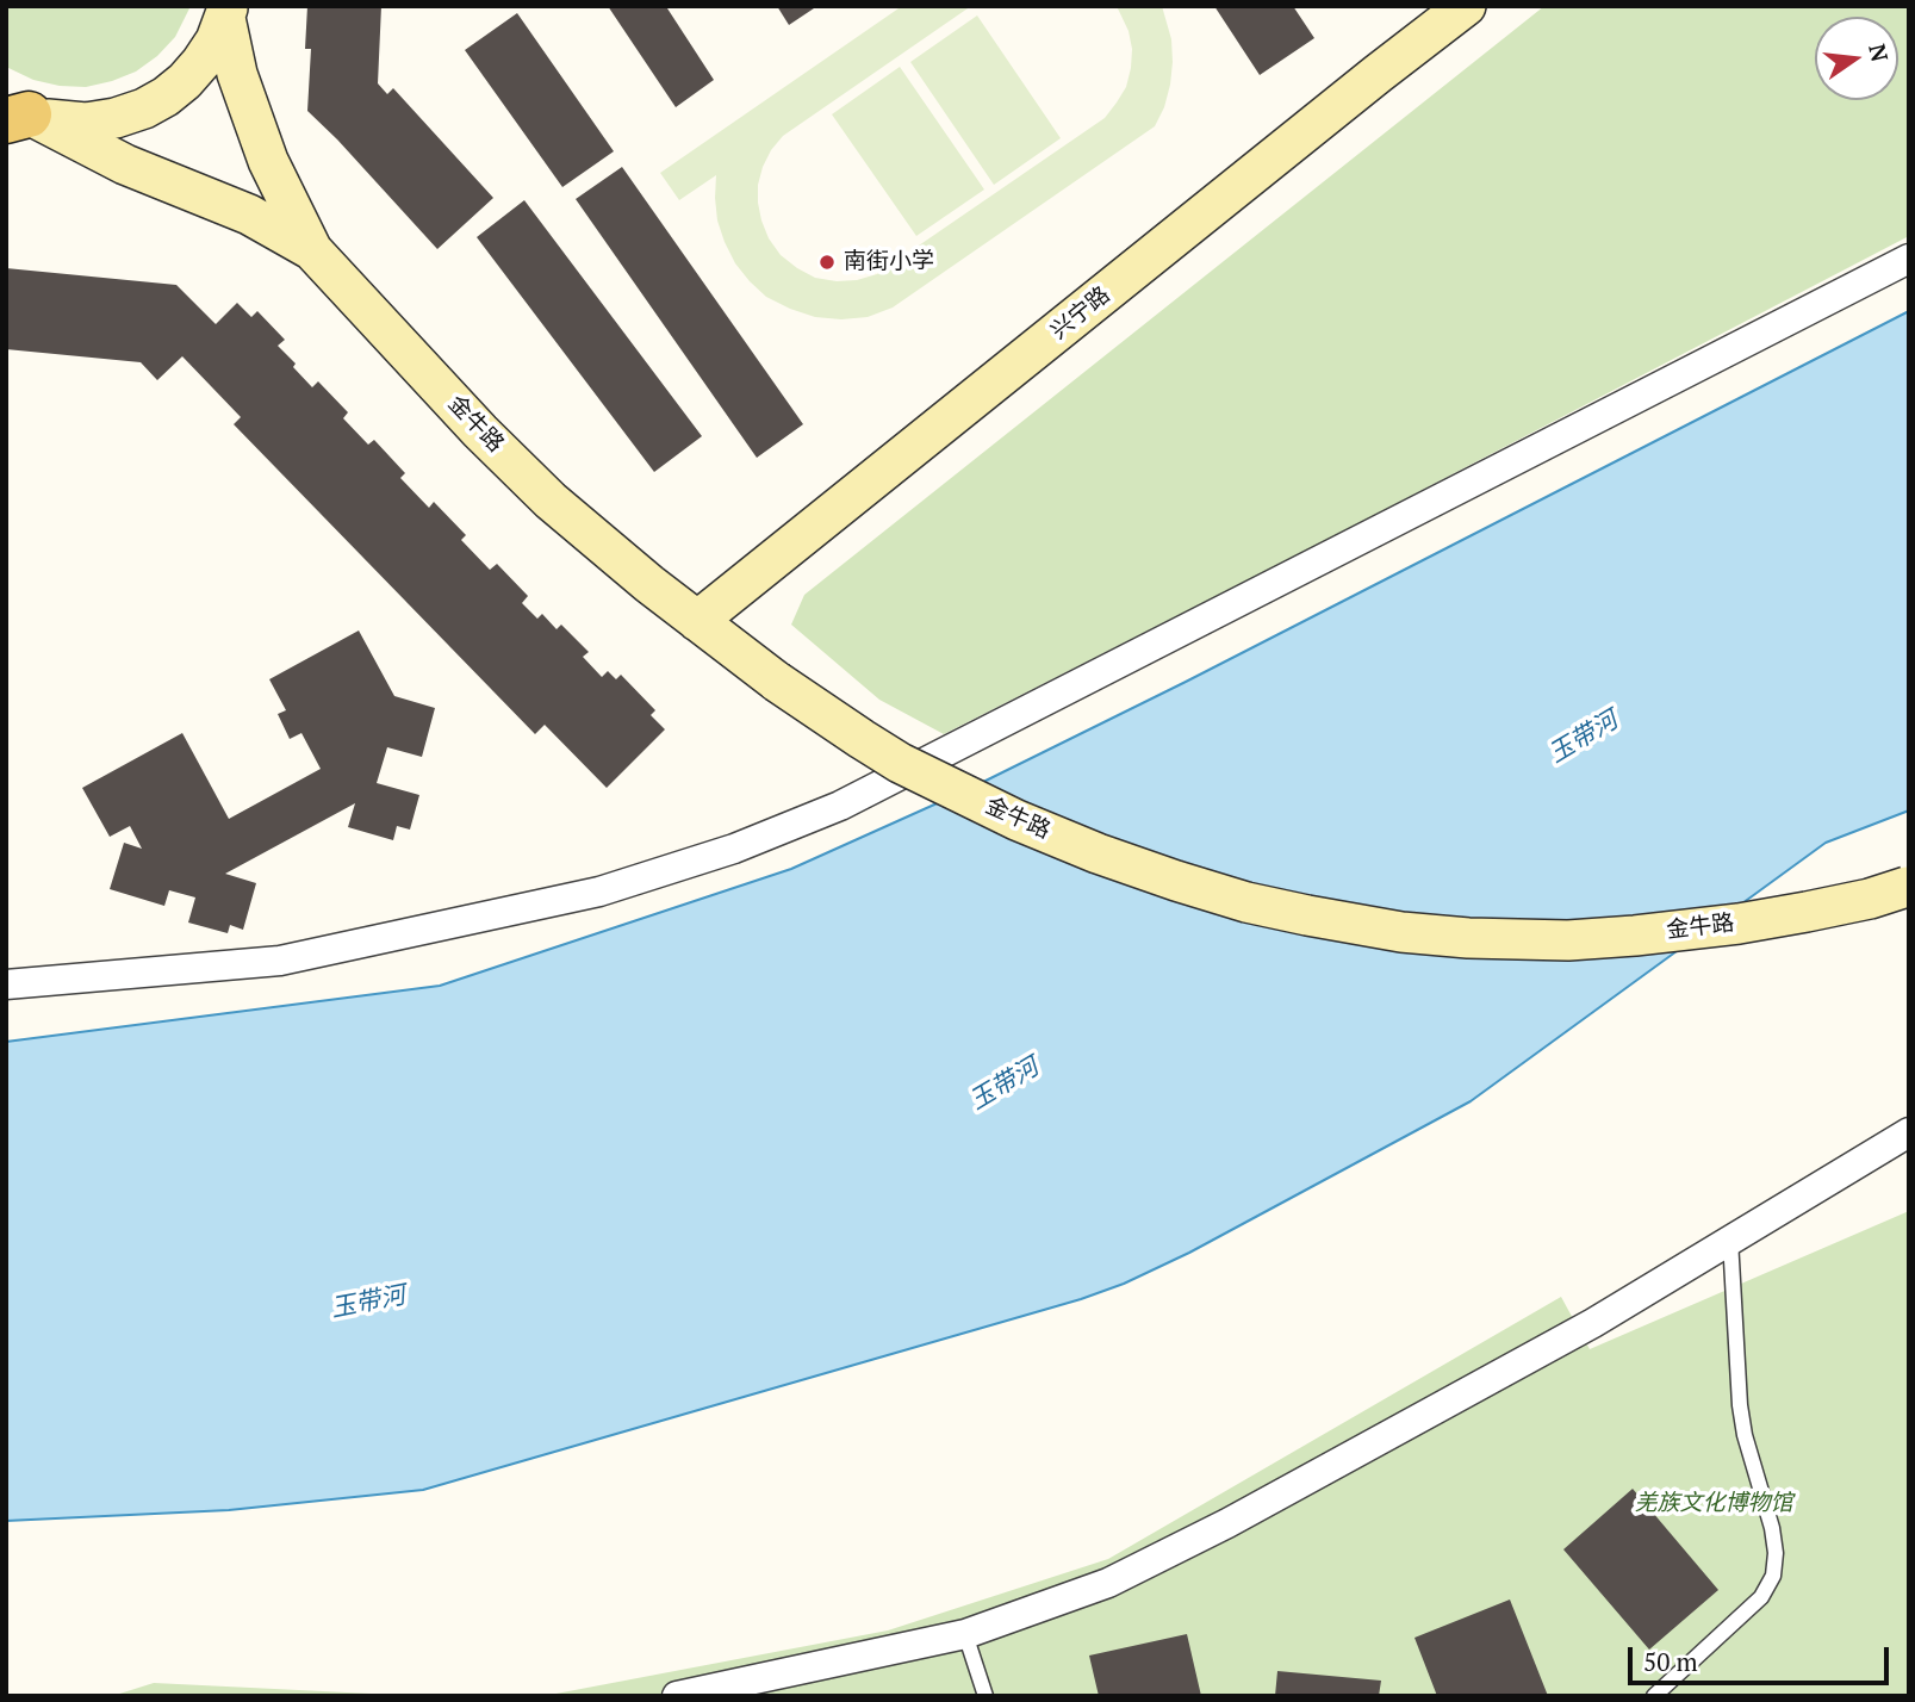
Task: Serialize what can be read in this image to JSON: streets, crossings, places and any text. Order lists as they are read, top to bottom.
{
  "streets": {
    "main road": ["兴宁路", "金牛路"]
  },
  "crossings": [
    ["兴宁路", "金牛路"]
  ],
  "water": ["玉带河"],
  "parks": ["羌族文化博物馆"],
  "places": ["南街小学"],
  "scale_bar": "50 m",
  "north": "right"
}
